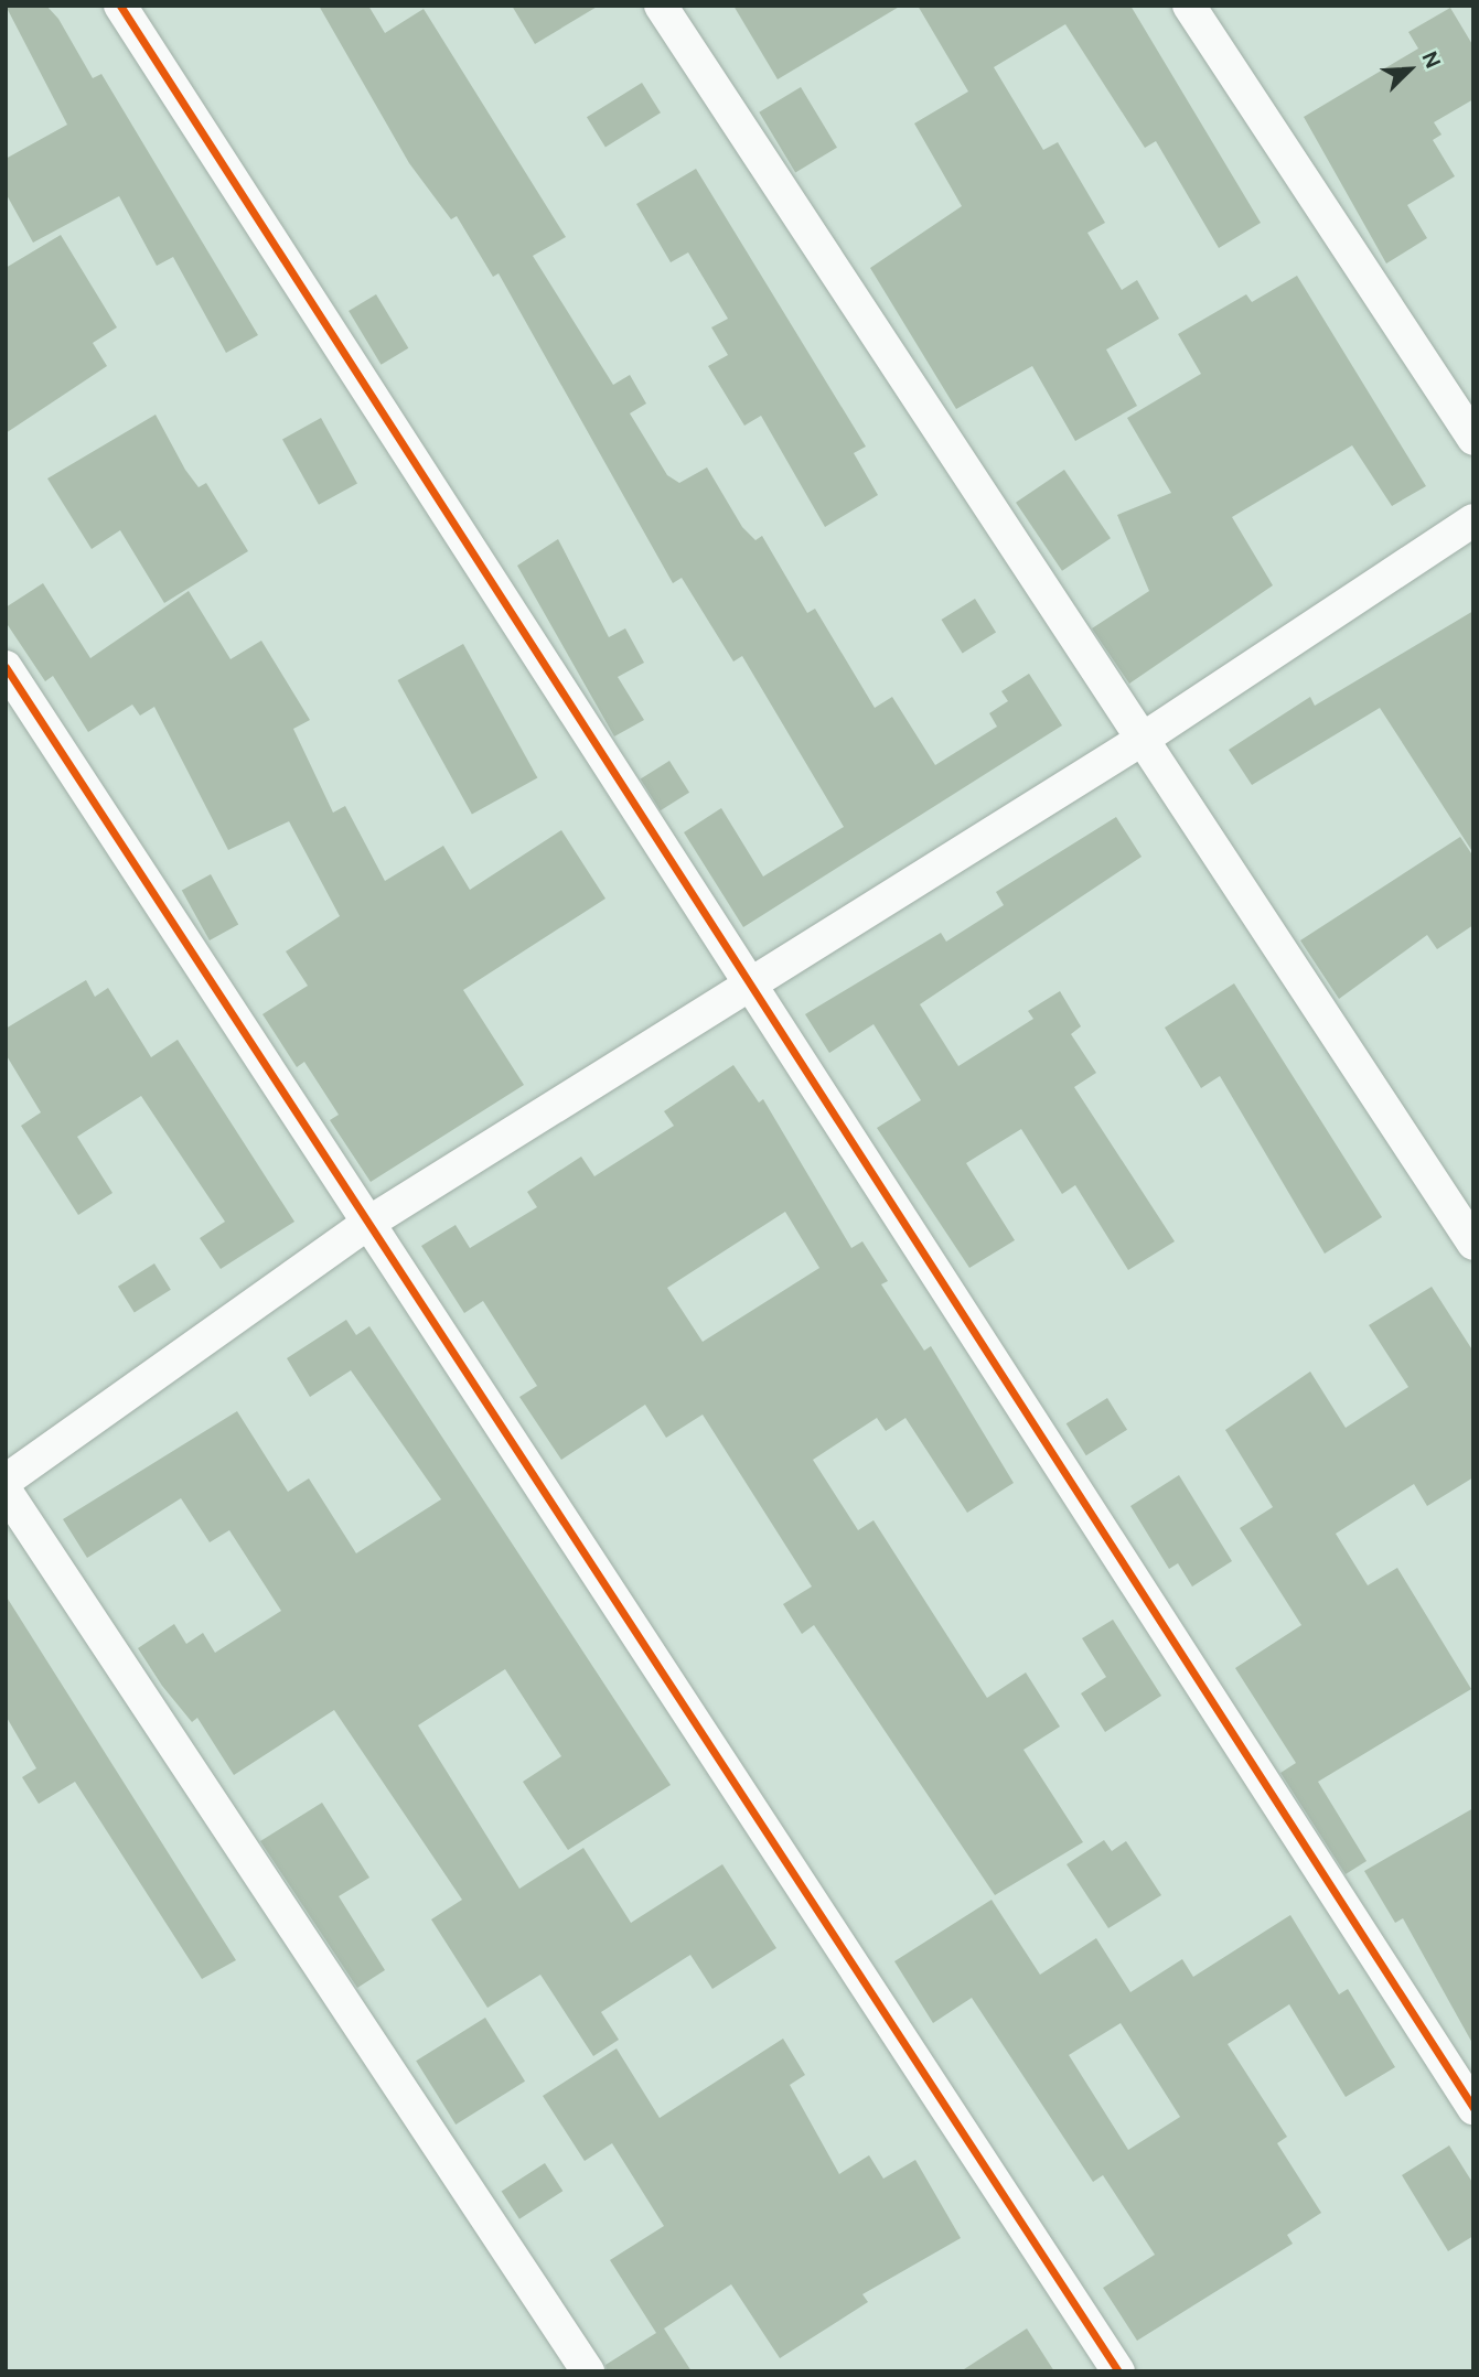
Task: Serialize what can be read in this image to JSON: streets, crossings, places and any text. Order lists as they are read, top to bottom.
{
  "north": "top right"
}
